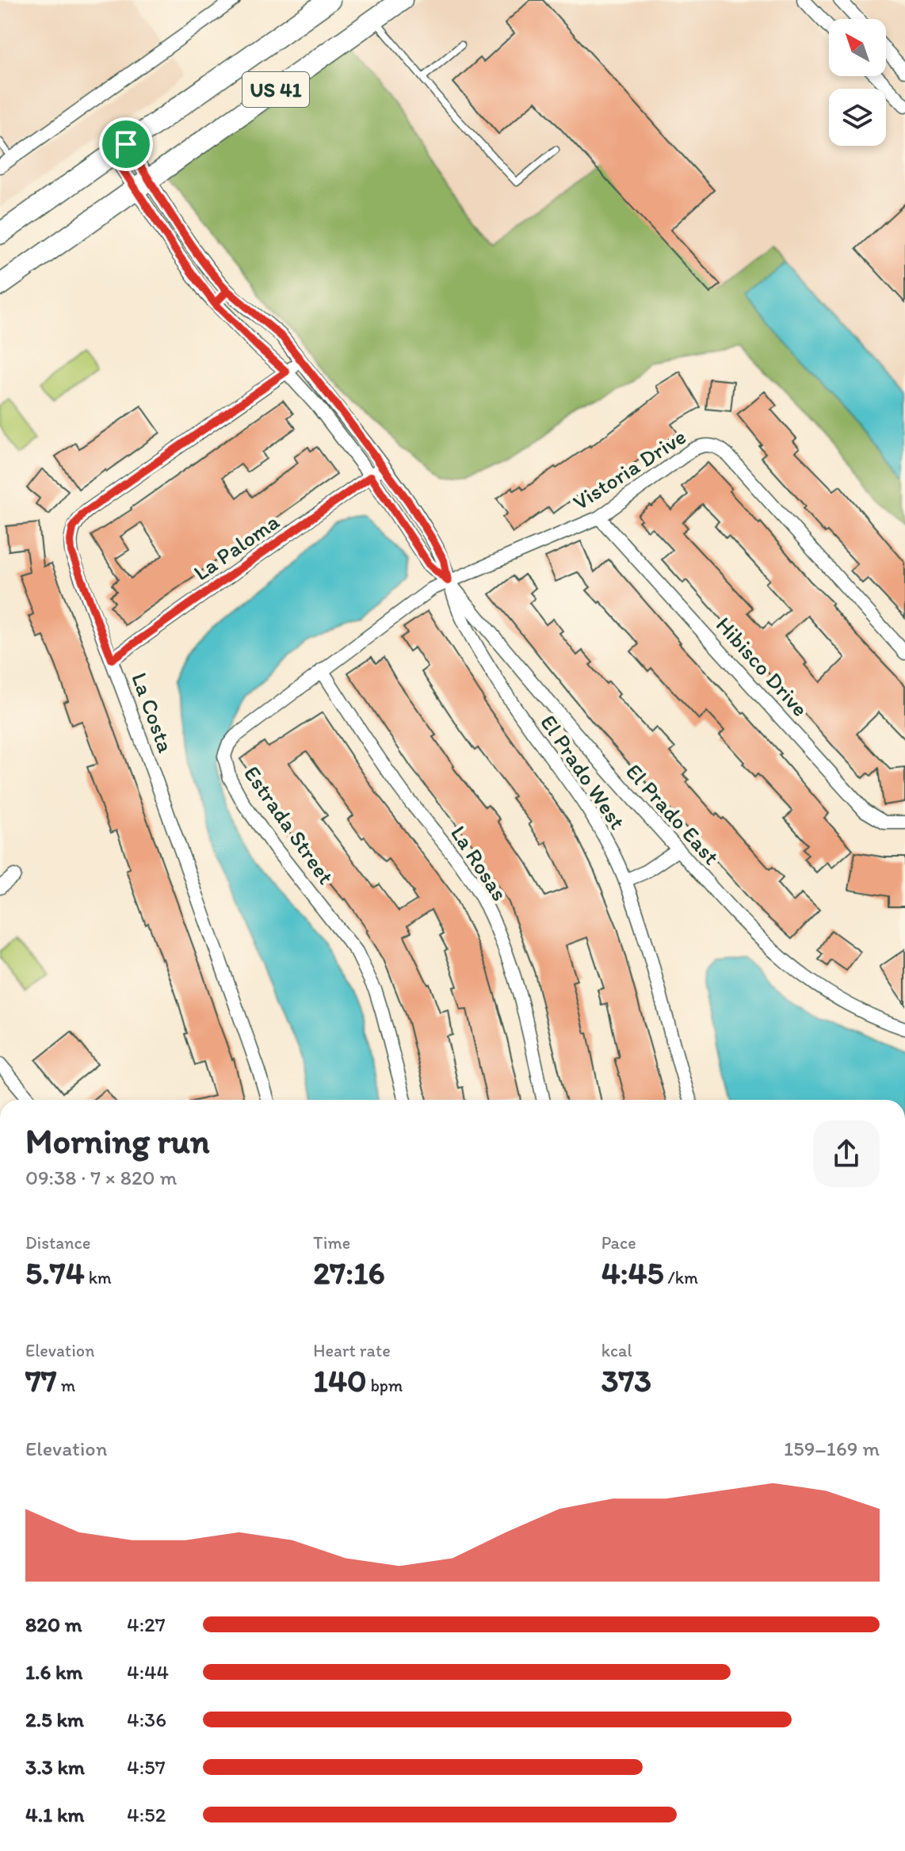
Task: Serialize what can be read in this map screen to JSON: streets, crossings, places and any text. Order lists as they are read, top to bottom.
{
  "streets": {
    "main road": ["US 41"],
    "street": [
      "Vistoria Drive",
      "La Paloma",
      "Hibisco Drive",
      "La Costa",
      "El Prado West",
      "El Prado East",
      "Estrada Street",
      "La Rosas"
    ]
  },
  "crossings": [
    ["US 41", "El Prado West"],
    ["US 41", "El Prado East"],
    ["Vistoria Drive", "Hibisco Drive"],
    ["Vistoria Drive", "El Prado West"],
    ["Vistoria Drive", "El Prado East"],
    ["Vistoria Drive", "Estrada Street"],
    ["La Paloma", "La Costa"],
    ["La Paloma", "El Prado West"],
    ["La Paloma", "El Prado East"],
    ["La Costa", "El Prado West"],
    ["La Costa", "El Prado East"],
    ["El Prado West", "El Prado East"],
    ["El Prado West", "Estrada Street"],
    ["El Prado East", "Estrada Street"],
    ["Estrada Street", "La Rosas"]
  ],
  "north": "top left",
  "page": {
    "heading": ["Morning run", "09:38 · 7 × 820 m"],
    "stats": [
      ["Distance", "5.74 km"],
      ["Time", "27:16"],
      ["Pace", "4:45 /km"],
      ["Elevation", "77 m"],
      ["Heart rate", "140 bpm"],
      ["kcal", "373"]
    ],
    "chart": ["Elevation", "159–169 m"],
    "list": [
      {
        "name": "820 m",
        "note": "4:27"
      },
      {
        "name": "1.6 km",
        "note": "4:44"
      },
      {
        "name": "2.5 km",
        "note": "4:36"
      },
      {
        "name": "3.3 km",
        "note": "4:57"
      },
      {
        "name": "4.1 km",
        "note": "4:52"
      }
    ]
  }
}
